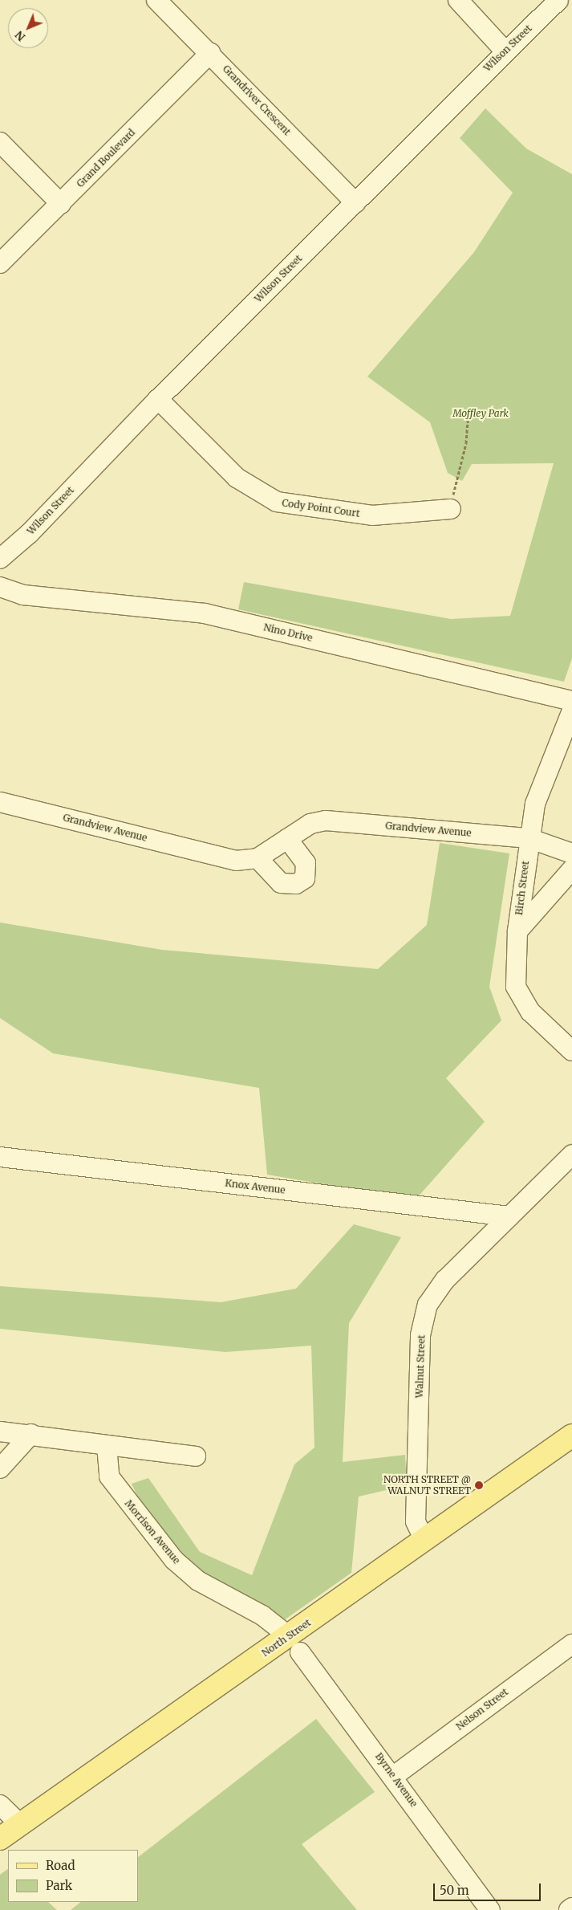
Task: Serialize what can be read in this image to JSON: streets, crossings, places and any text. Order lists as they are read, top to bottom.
{
  "streets": {
    "main road": ["North Street"],
    "street": [
      "Wilson Street",
      "Grandriver Crescent",
      "Grand Boulevard",
      "Cody Point Court",
      "Nino Drive",
      "Grandview Avenue",
      "Birch Street",
      "Knox Avenue",
      "Walnut Street",
      "Morrison Avenue",
      "Nelson Street",
      "Byrne Avenue"
    ]
  },
  "crossings": [
    ["Wilson Street", "Grandriver Crescent"],
    ["Wilson Street", "Cody Point Court"],
    ["Grandriver Crescent", "Grand Boulevard"],
    ["Grandview Avenue", "Birch Street"],
    ["Knox Avenue", "Walnut Street"],
    ["Walnut Street", "North Street"],
    ["Morrison Avenue", "North Street"],
    ["Morrison Avenue", "Byrne Avenue"],
    ["North Street", "Byrne Avenue"],
    ["Nelson Street", "Byrne Avenue"]
  ],
  "parks": ["Moffley Park"],
  "places": ["NORTH STREET @ WALNUT STREET"],
  "legend": ["Road", "Park"],
  "scale_bar": "50 m",
  "north": "bottom left"
}
